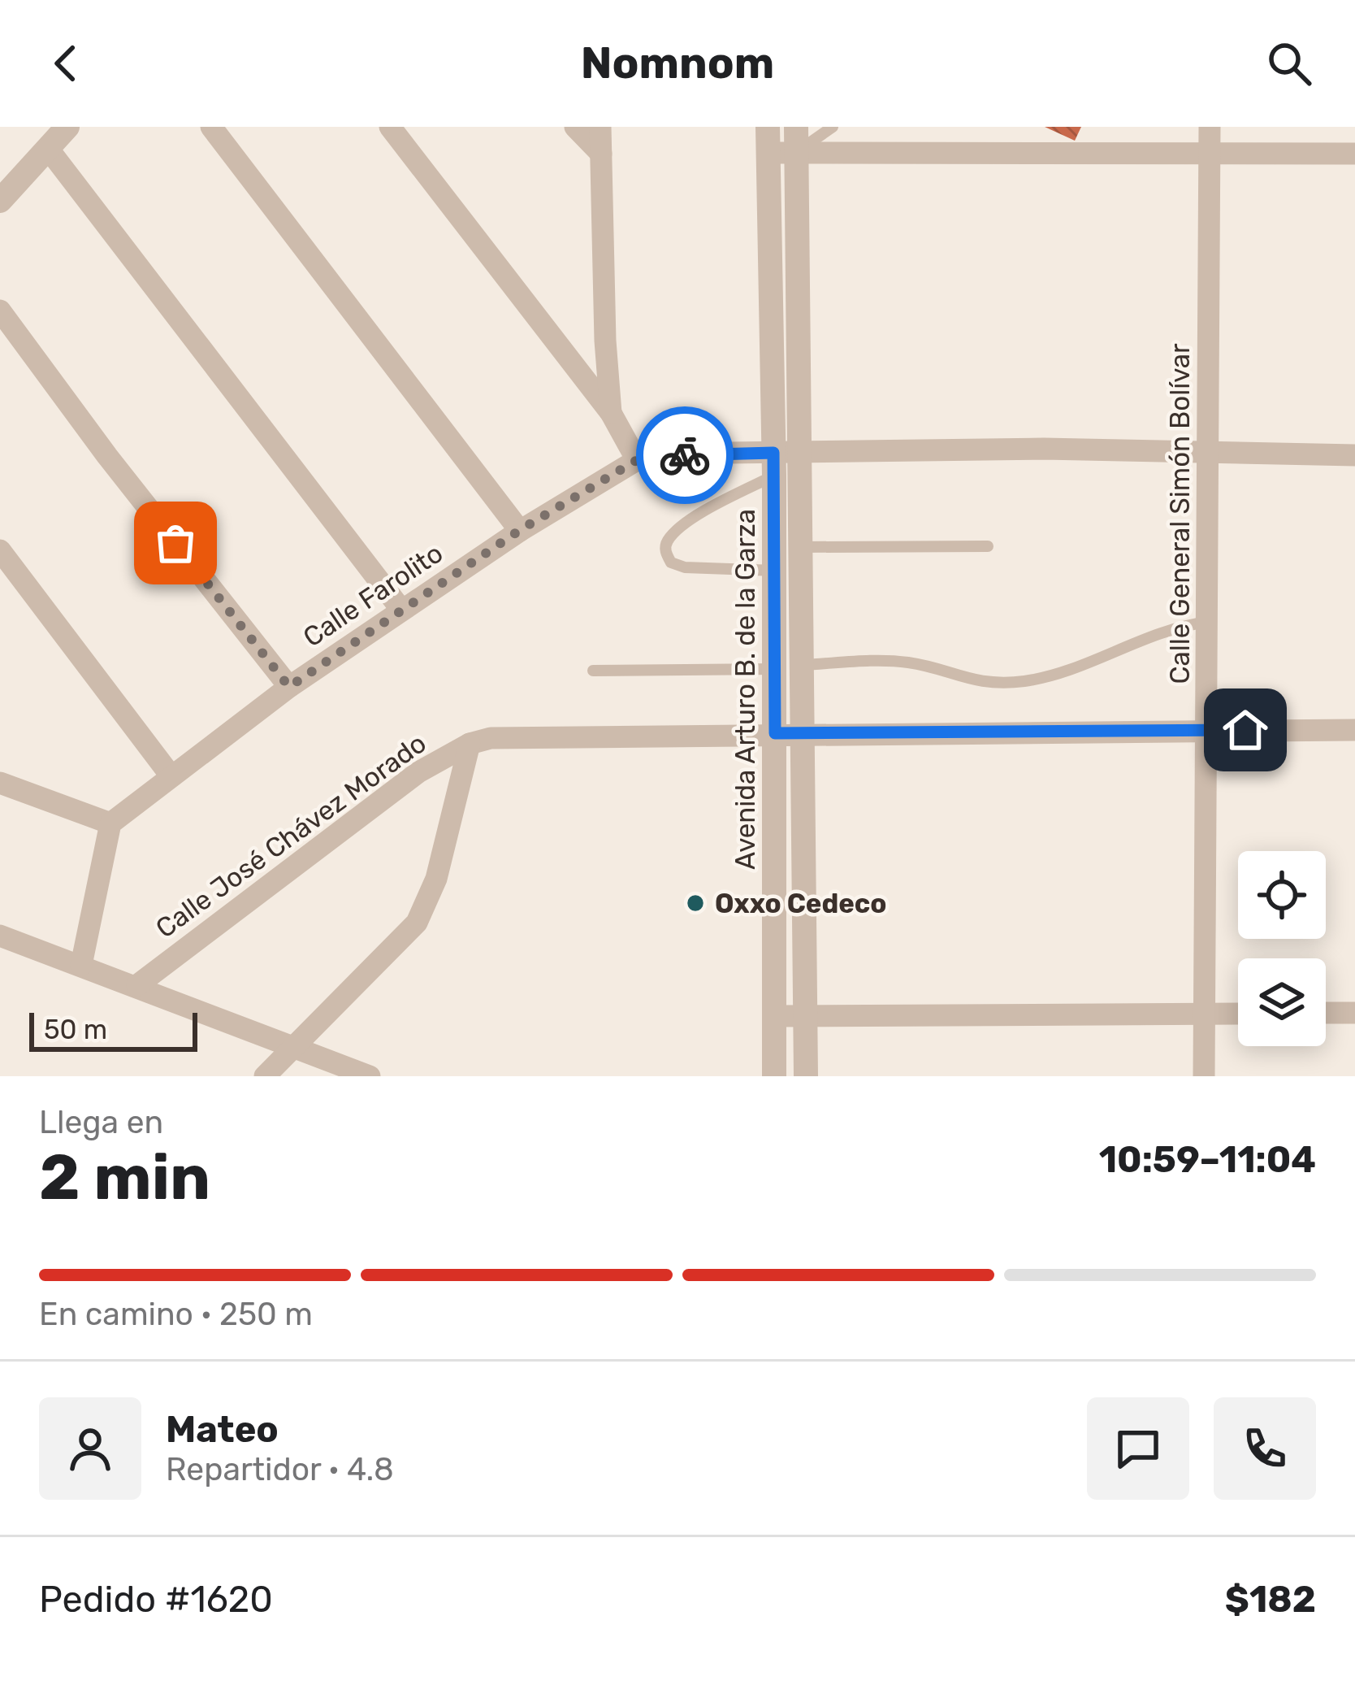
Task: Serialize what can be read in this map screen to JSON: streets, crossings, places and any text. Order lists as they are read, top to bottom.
{
  "streets": {
    "street": [
      "Calle General Simón Bolívar",
      "Calle Farolito",
      "Avenida Arturo B. de la Garza",
      "Calle José Chávez Morado"
    ]
  },
  "crossings": [
    ["Calle General Simón Bolívar", "Calle Farolito"],
    ["Calle General Simón Bolívar", "Calle José Chávez Morado"],
    ["Calle Farolito", "Avenida Arturo B. de la Garza"],
    ["Avenida Arturo B. de la Garza", "Calle José Chávez Morado"]
  ],
  "places": ["Oxxo Cedeco"],
  "scale_bar": "50 m",
  "page": {
    "header": "Nomnom",
    "scale": "50 m",
    "heading": ["2 min", "Llega en", "10:59–11:04"],
    "panel": [
      "Mateo",
      "Repartidor · 4.8",
      "Pedido #1620",
      "$182"
    ],
    "bar": "En camino · 250 m"
  }
}
